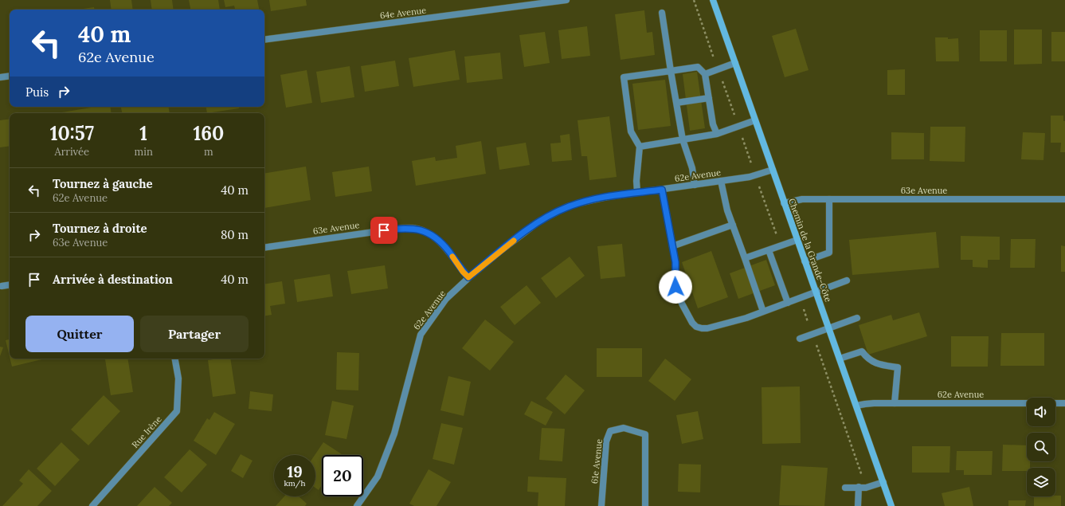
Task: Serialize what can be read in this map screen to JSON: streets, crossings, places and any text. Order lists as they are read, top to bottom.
{
  "streets": {
    "main road": ["Chemin de la Grande-Côte"],
    "street": [
      "64e Avenue",
      "62e Avenue",
      "63e Avenue",
      "Rue Irène",
      "61e Avenue"
    ]
  },
  "crossings": [
    ["62e Avenue", "63e Avenue"],
    ["62e Avenue", "Chemin de la Grande-Côte"],
    ["63e Avenue", "Chemin de la Grande-Côte"]
  ],
  "page": {
    "turn": ["40 m", "62e Avenue"],
    "then": "Puis",
    "eta": [
      "10:57",
      "Arrivée",
      "1",
      "min",
      "160",
      "m"
    ],
    "list": [
      {
        "name": "Tournez à gauche",
        "note": "62e Avenue",
        "value": "40 m"
      },
      {
        "name": "Tournez à droite",
        "note": "63e Avenue",
        "value": "80 m"
      },
      {
        "name": "Arrivée à destination",
        "value": "40 m"
      }
    ],
    "buttons": ["Quitter", "Partager"],
    "speed": "19 km/h",
    "limit": "20"
  }
}
